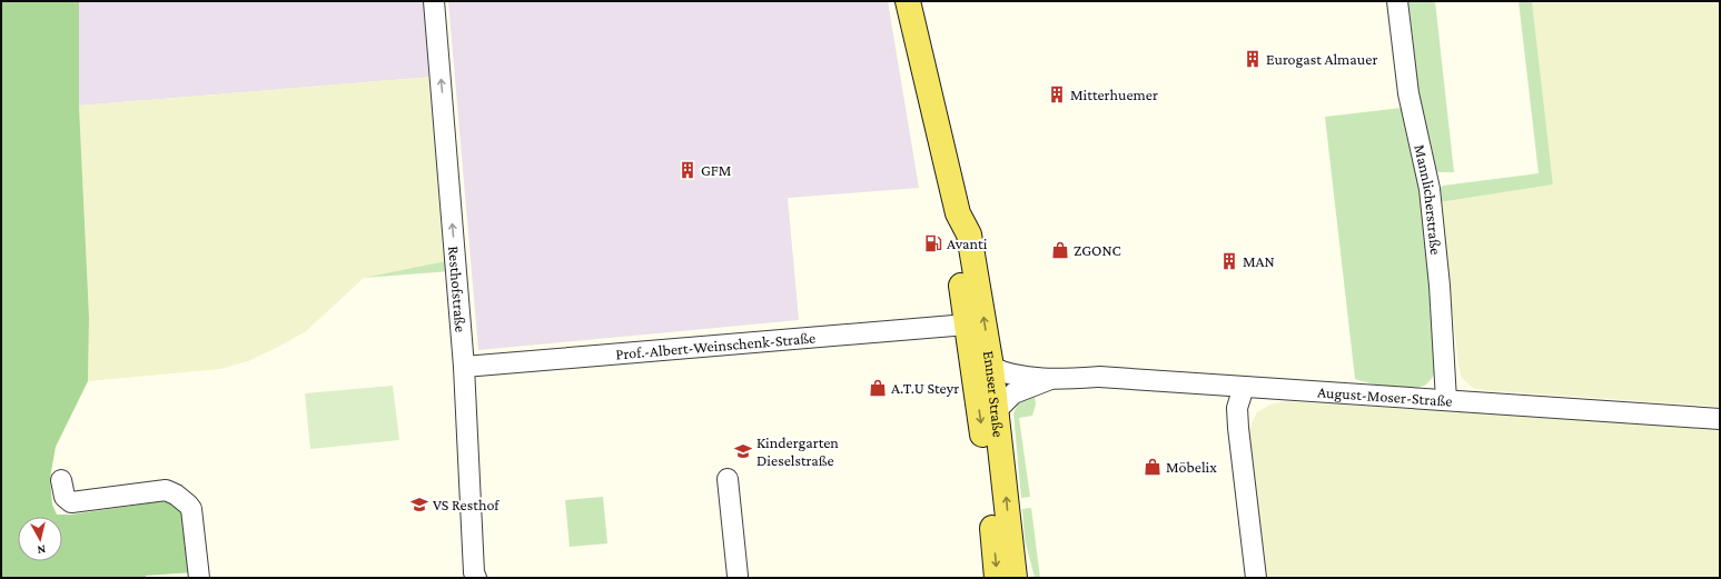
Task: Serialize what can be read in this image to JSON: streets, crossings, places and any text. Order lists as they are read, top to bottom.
{
  "streets": {
    "main road": ["Ennser Straße"],
    "street": [
      "Mannlicherstraße",
      "Resthofstraße",
      "Prof.-Albert-Weinschenk-Straße",
      "August-Moser-Straße"
    ]
  },
  "crossings": [
    ["Mannlicherstraße", "August-Moser-Straße"],
    ["Resthofstraße", "Prof.-Albert-Weinschenk-Straße"],
    ["Prof.-Albert-Weinschenk-Straße", "Ennser Straße"],
    ["Ennser Straße", "August-Moser-Straße"]
  ],
  "one_way": ["Resthofstraße"],
  "places": {
    "building": [
      "Eurogast Almauer",
      "Mitterhuemer",
      "GFM",
      "MAN"
    ],
    "fuel station": ["Avanti"],
    "shop": ["ZGONC", "A.T.U Steyr", "Möbelix"],
    "school or university": ["Kindergarten Dieselstraße", "VS Resthof"]
  },
  "north": "bottom"
}
